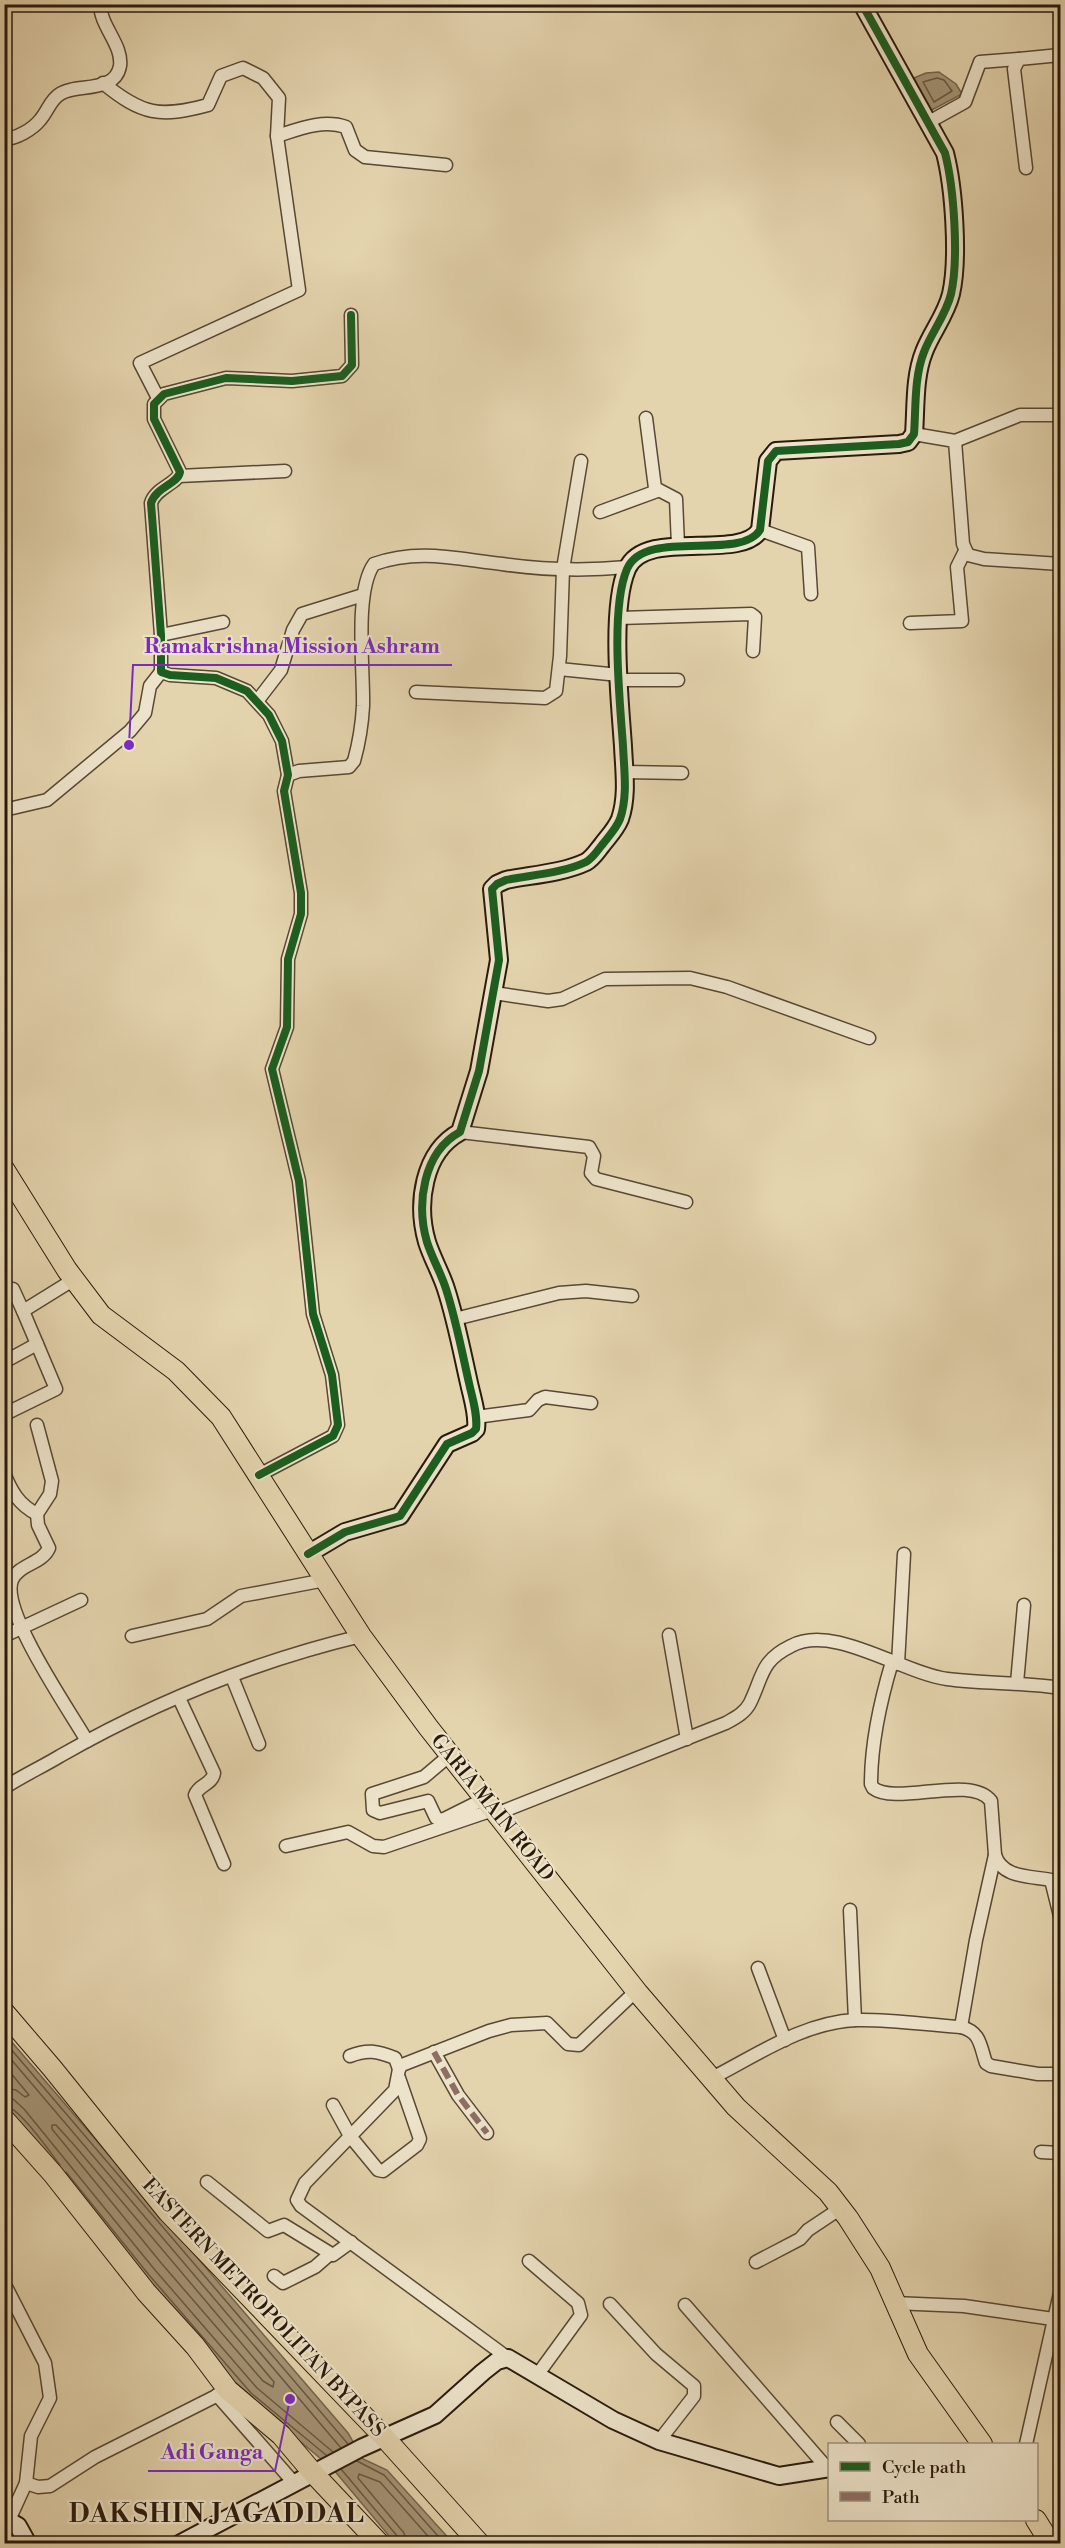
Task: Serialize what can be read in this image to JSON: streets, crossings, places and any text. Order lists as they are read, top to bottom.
{
  "streets": {
    "main road": ["GARIA MAIN ROAD", "EASTERN METROPOLITAN BYPASS"]
  },
  "districts": ["DAKSHIN JAGADDAL"],
  "places": ["Ramakrishna Mission Ashram", "Adi Ganga"],
  "legend": ["Cycle path", "Path"]
}
